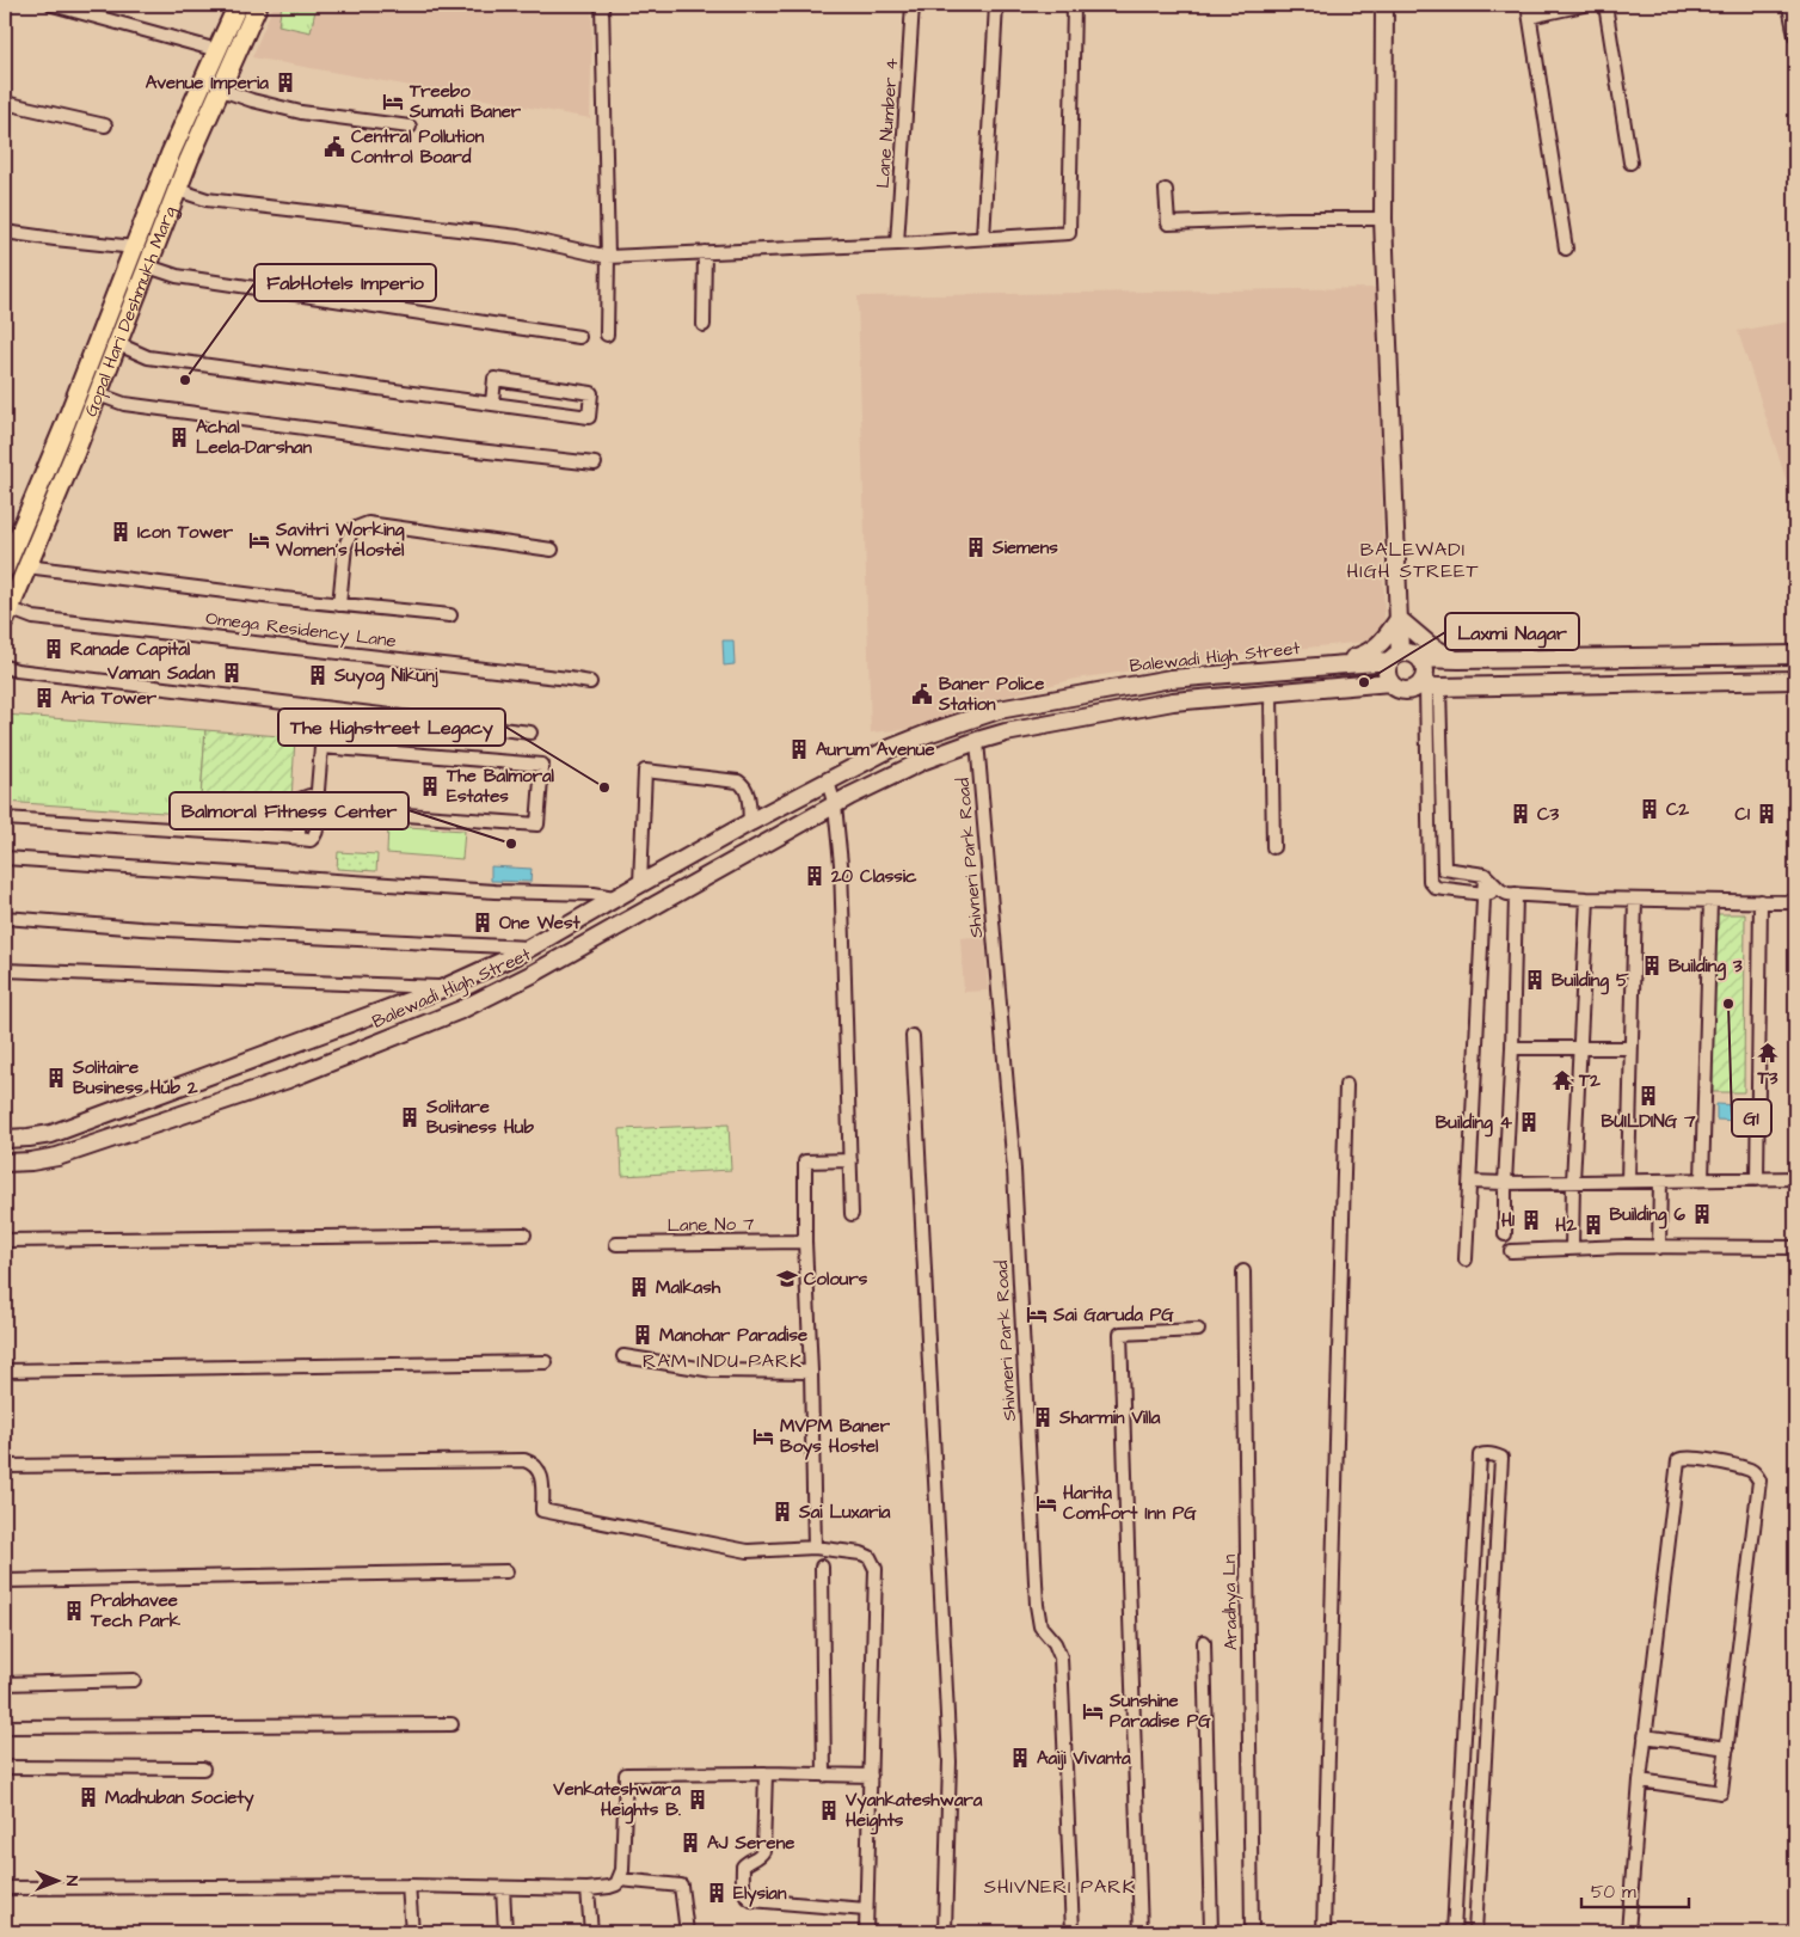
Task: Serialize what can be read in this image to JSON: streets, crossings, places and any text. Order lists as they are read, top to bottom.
{
  "streets": {
    "main road": ["Gopal Hari Deshmukh Marg"],
    "street": [
      "Lane Number 4",
      "Omega Residency Lane",
      "Balewadi High Street",
      "Shivneri Park Road",
      "Lane No 7",
      "Aradhya Ln"
    ]
  },
  "crossings": [
    ["Gopal Hari Deshmukh Marg", "Omega Residency Lane"],
    ["Balewadi High Street", "Shivneri Park Road"]
  ],
  "districts": ["BALEWADI HIGH STREET", "RAM INDU PARK", "SHIVNERI PARK"],
  "places": {
    "building": [
      "Avenue Imperia",
      "Achal Leela-Darshan",
      "Icon Tower",
      "Siemens",
      "Ranade Capital",
      "Vaman Sadan",
      "Suyog Nikunj",
      "Aria Tower",
      "Aurum Avenue",
      "The Balmoral Estates",
      "C2",
      "C3",
      "C1",
      "20 Classic",
      "One West",
      "Building 3",
      "Building 5",
      "Solitaire Business Hub 2",
      "BUILDING 7",
      "Solitare Business Hub",
      "Building 4",
      "Building 6",
      "H1",
      "H2",
      "Malkash",
      "Manohar Paradise",
      "Sharmin Villa",
      "Sai Luxaria",
      "Prabhavee Tech Park",
      "Aaiji Vivanta",
      "Madhuban Society",
      "Venkateshwara Heights B.",
      "Vyankateshwara Heights",
      "AJ Serene",
      "Elysian"
    ],
    "hotel": [
      "Treebo Sumati Baner",
      "Savitri Working Women's Hostel",
      "Sai Garuda PG",
      "MVPM Baner Boys Hostel",
      "Harita Comfort Inn PG",
      "Sunshine Paradise PG"
    ],
    "public building": ["Central Pollution Control Board", "Baner Police Station"],
    "other": [
      "FabHotels Imperio",
      "Laxmi Nagar",
      "The Highstreet Legacy",
      "Balmoral Fitness Center",
      "G1"
    ],
    "temple": ["T3", "T2"],
    "school or university": ["Colours"]
  },
  "scale_bar": "50 m",
  "north": "right"
}
